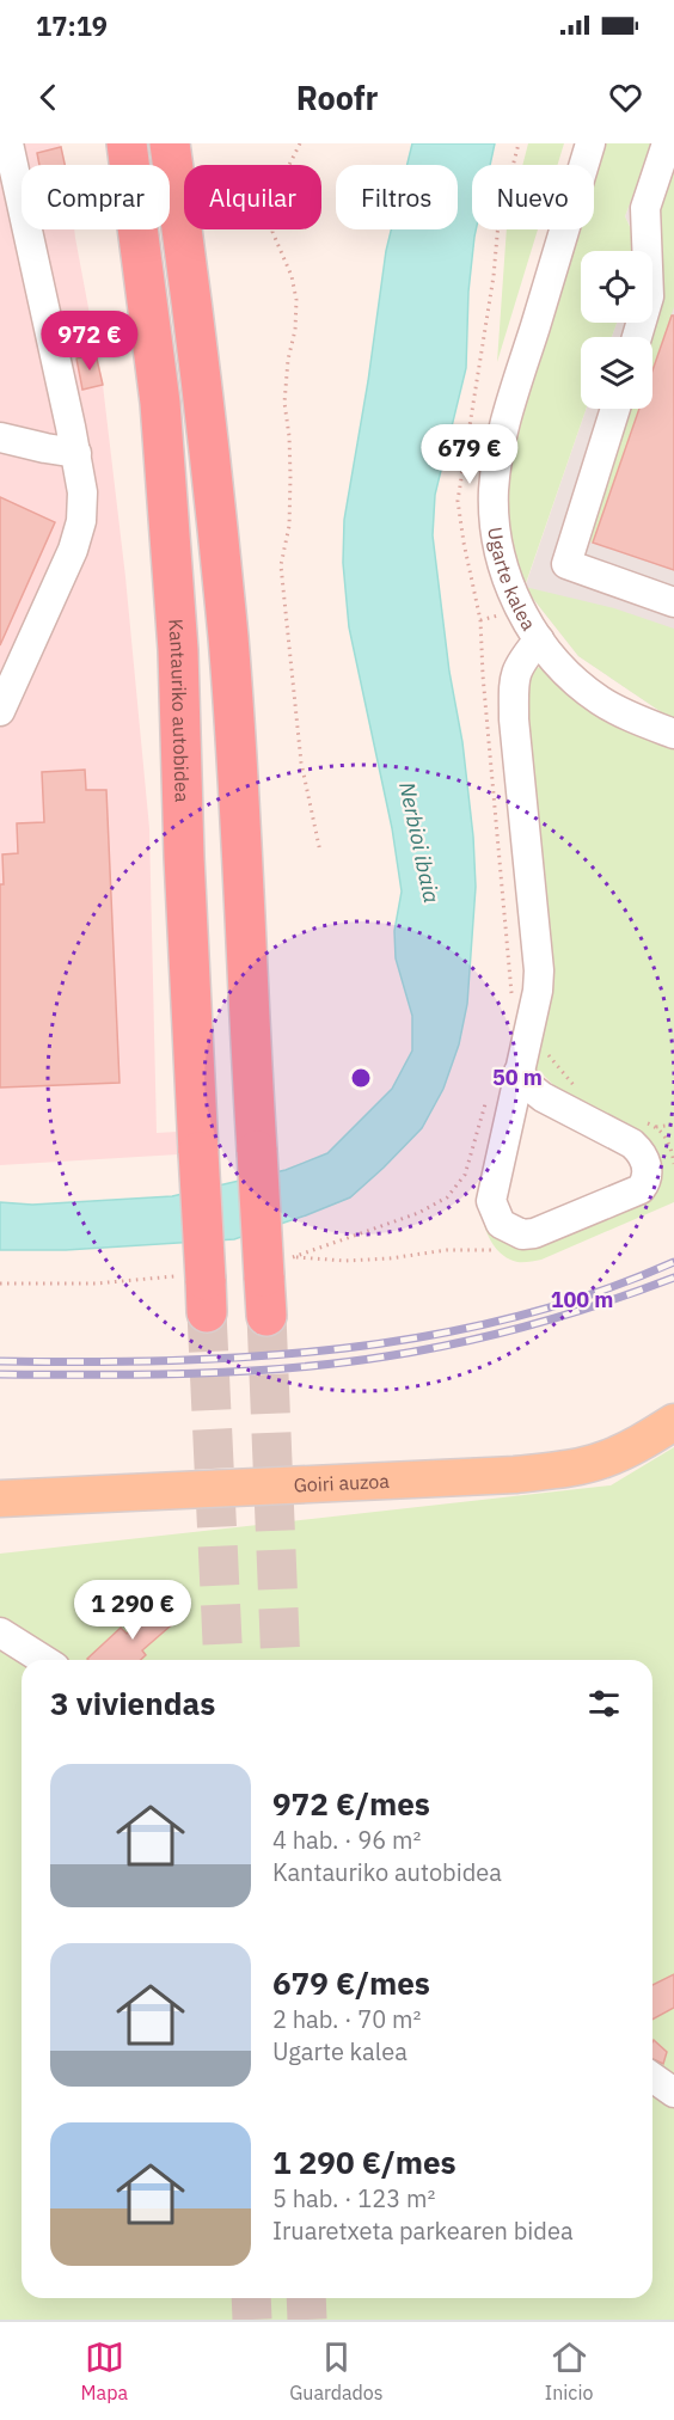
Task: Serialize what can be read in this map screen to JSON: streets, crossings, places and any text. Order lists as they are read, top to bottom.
{
  "streets": {
    "highway": ["Kantauriko autobidea"],
    "main road": ["Goiri auzoa"],
    "street": ["Ugarte kalea"]
  },
  "water": ["Nerbioi ibaia"],
  "page": {
    "status": "17:19",
    "header": "Roofr",
    "chip": [
      "Comprar",
      "Alquilar",
      "Filtros",
      "Nuevo"
    ],
    "price": ["972 €", "679 €", "1 290 €"],
    "heading": "3 viviendas",
    "list": [
      {
        "name": "972 €/mes",
        "note": "4 hab. · 96 m² · Kantauriko autobidea"
      },
      {
        "name": "679 €/mes",
        "note": "2 hab. · 70 m² · Ugarte kalea"
      },
      {
        "name": "1 290 €/mes",
        "note": "5 hab. · 123 m² · Iruaretxeta parkearen bidea"
      }
    ],
    "tabs": ["Mapa", "Guardados", "Inicio"]
  },
  "rings": ["50 m", "100 m"]
}
